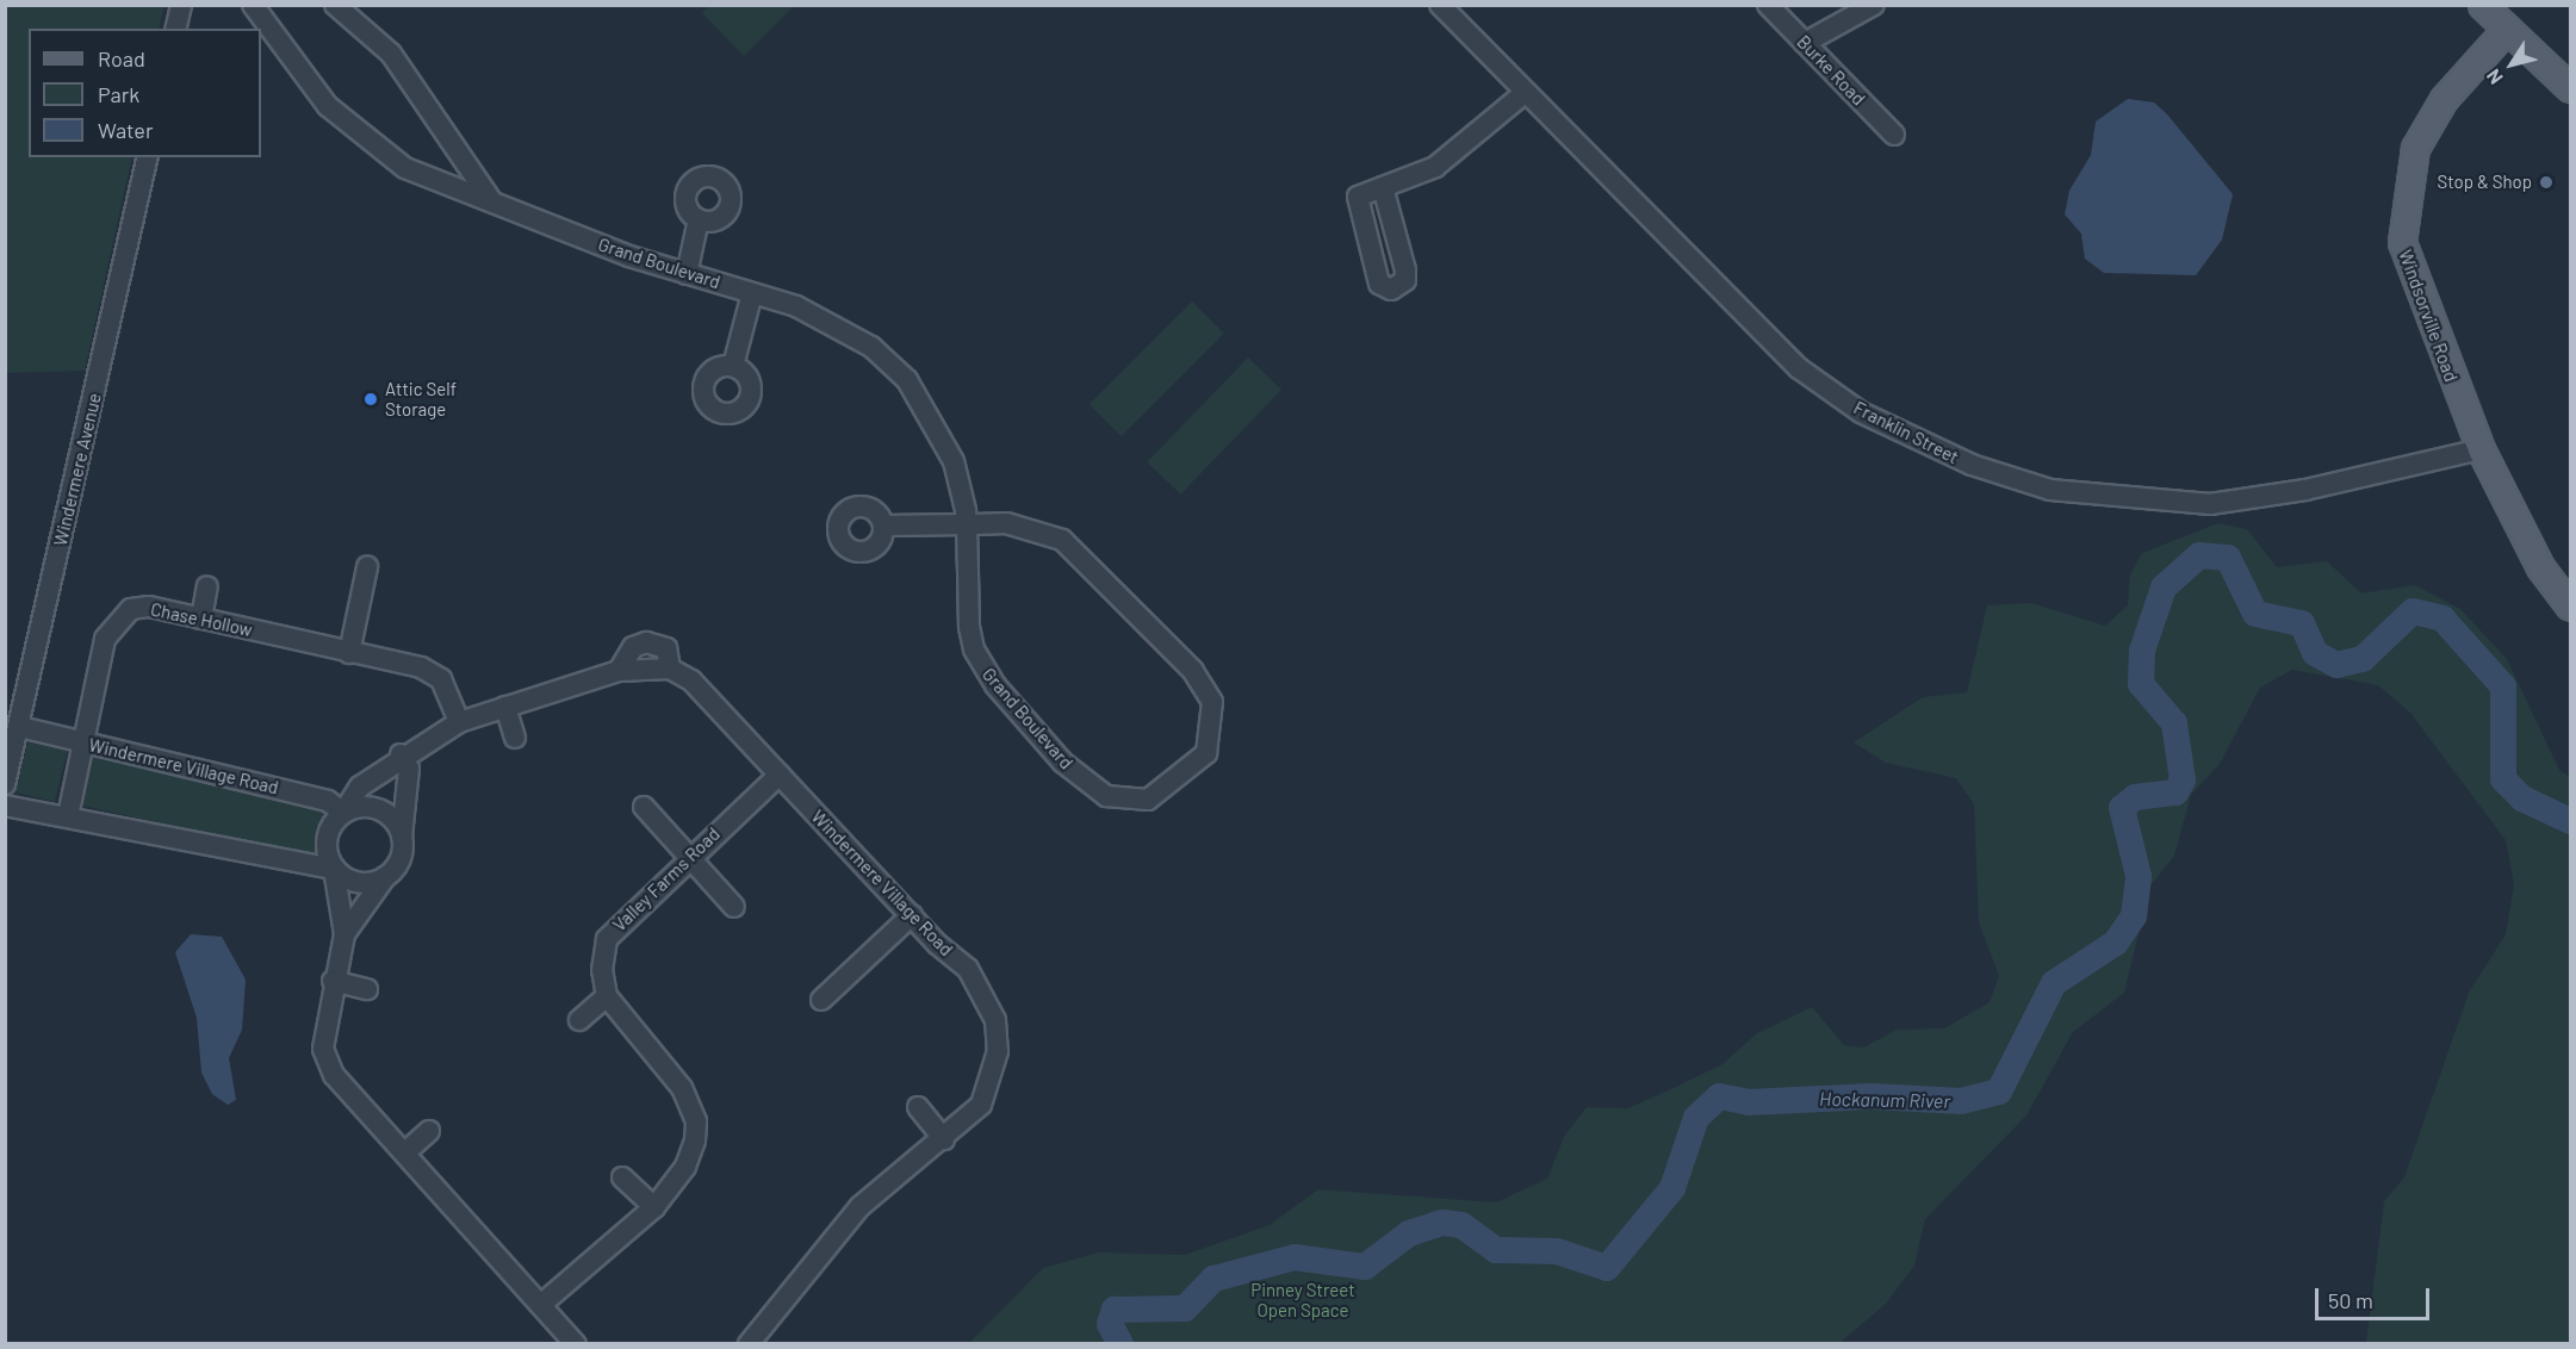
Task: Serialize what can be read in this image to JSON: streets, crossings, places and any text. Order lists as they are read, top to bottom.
{
  "streets": {
    "main road": ["Windsorville Road"],
    "street": [
      "Burke Road",
      "Grand Boulevard",
      "Franklin Street",
      "Windermere Avenue",
      "Chase Hollow",
      "Windermere Village Road",
      "Valley Farms Road"
    ]
  },
  "crossings": [
    ["Windsorville Road", "Franklin Street"],
    ["Windermere Avenue", "Windermere Village Road"],
    ["Chase Hollow", "Windermere Village Road"],
    ["Windermere Village Road", "Valley Farms Road"]
  ],
  "water": ["Hockanum River"],
  "parks": ["Pinney Street Open Space"],
  "places": ["Stop & Shop", "Attic Self Storage"],
  "legend": ["Road", "Park", "Water"],
  "scale_bar": "50 m",
  "north": "bottom left"
}
